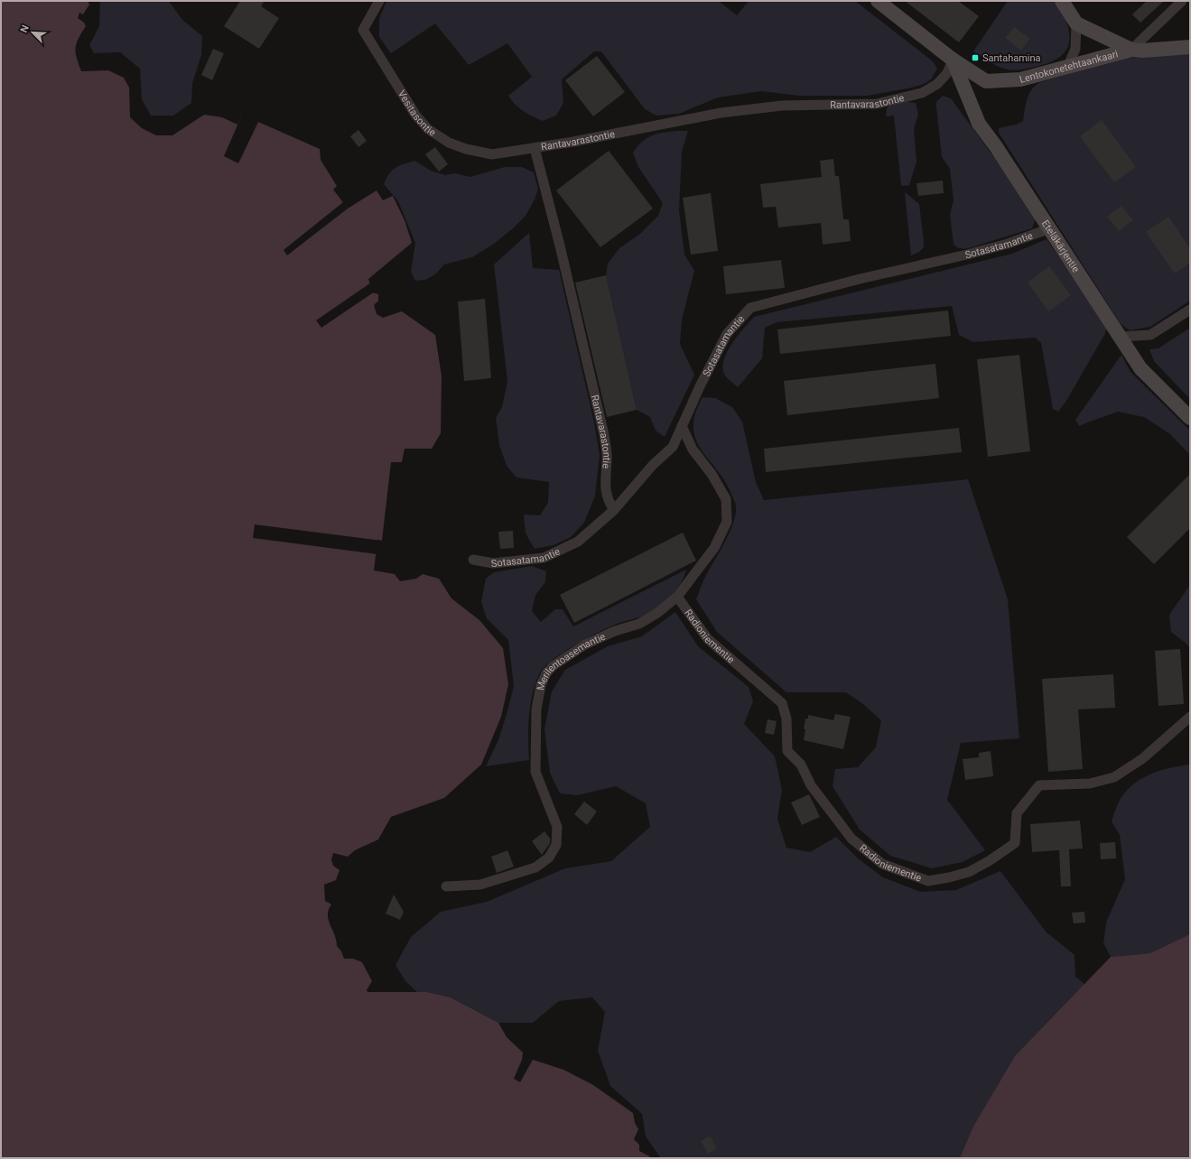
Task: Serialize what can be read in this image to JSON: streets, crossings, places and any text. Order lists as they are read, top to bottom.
{
  "streets": {
    "street": [
      "Lentokonetehtaankaari",
      "Rantavarastontie",
      "Vesitasontie",
      "Sotasatamantie",
      "Eteläkärjentie",
      "Radioniementie",
      "Merilentoasemantie"
    ]
  },
  "crossings": [
    ["Lentokonetehtaankaari", "Rantavarastontie"],
    ["Lentokonetehtaankaari", "Eteläkärjentie"],
    ["Rantavarastontie", "Vesitasontie"],
    ["Rantavarastontie", "Sotasatamantie"],
    ["Rantavarastontie", "Eteläkärjentie"],
    ["Sotasatamantie", "Eteläkärjentie"],
    ["Sotasatamantie", "Merilentoasemantie"],
    ["Radioniementie", "Merilentoasemantie"]
  ],
  "places": {
    "transit": ["Santahamina"]
  },
  "north": "top left"
}
